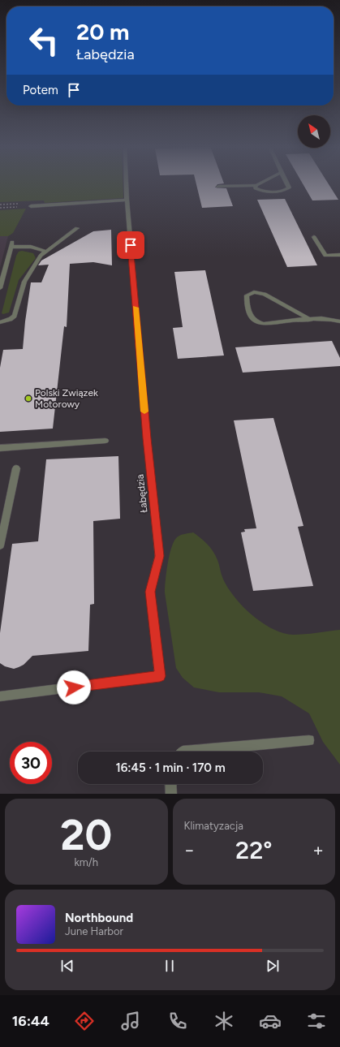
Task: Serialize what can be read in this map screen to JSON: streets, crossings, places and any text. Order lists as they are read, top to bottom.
{
  "streets": {
    "street": ["Łabędzia"]
  },
  "places": ["Polski Związek Motorowy"],
  "north": "top left",
  "page": {
    "turn": ["20 m", "Łabędzia"],
    "then": "Potem",
    "limit": "30",
    "trip": "16:45 · 1 min · 170 m",
    "tile": [
      ["20", "km/h"],
      "Klimatyzacja"
    ],
    "heat": ["−", "22°", "+"],
    "song": ["Northbound", "June Harbor"],
    "tabs": "16:44"
  }
}
